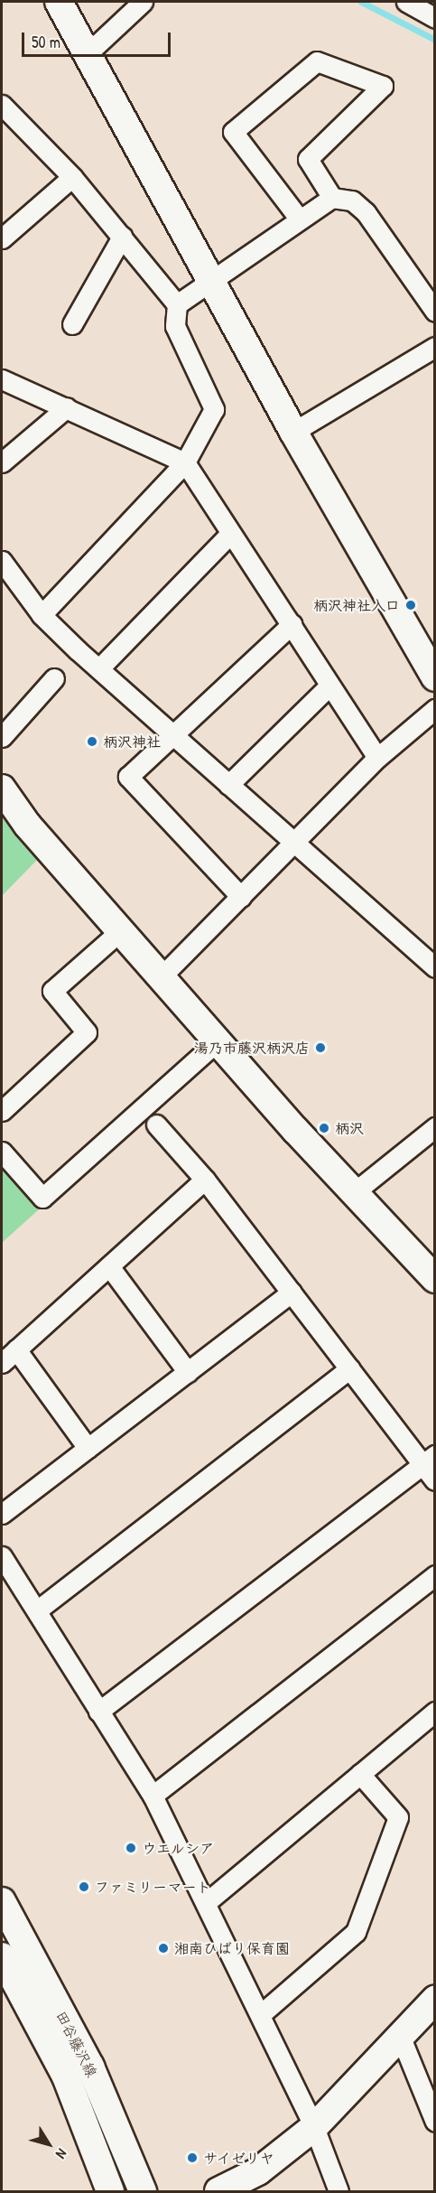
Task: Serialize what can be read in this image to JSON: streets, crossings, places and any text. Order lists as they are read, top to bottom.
{
  "streets": {
    "street": ["田谷藤沢線"]
  },
  "places": [
    "柄沢神社入口",
    "柄沢神社",
    "湯乃市藤沢柄沢店",
    "柄沢",
    "ウエルシア",
    "ファミリーマート",
    "湘南ひばり保育園",
    "サイゼリヤ"
  ],
  "scale_bar": "50 m",
  "north": "bottom right"
}
